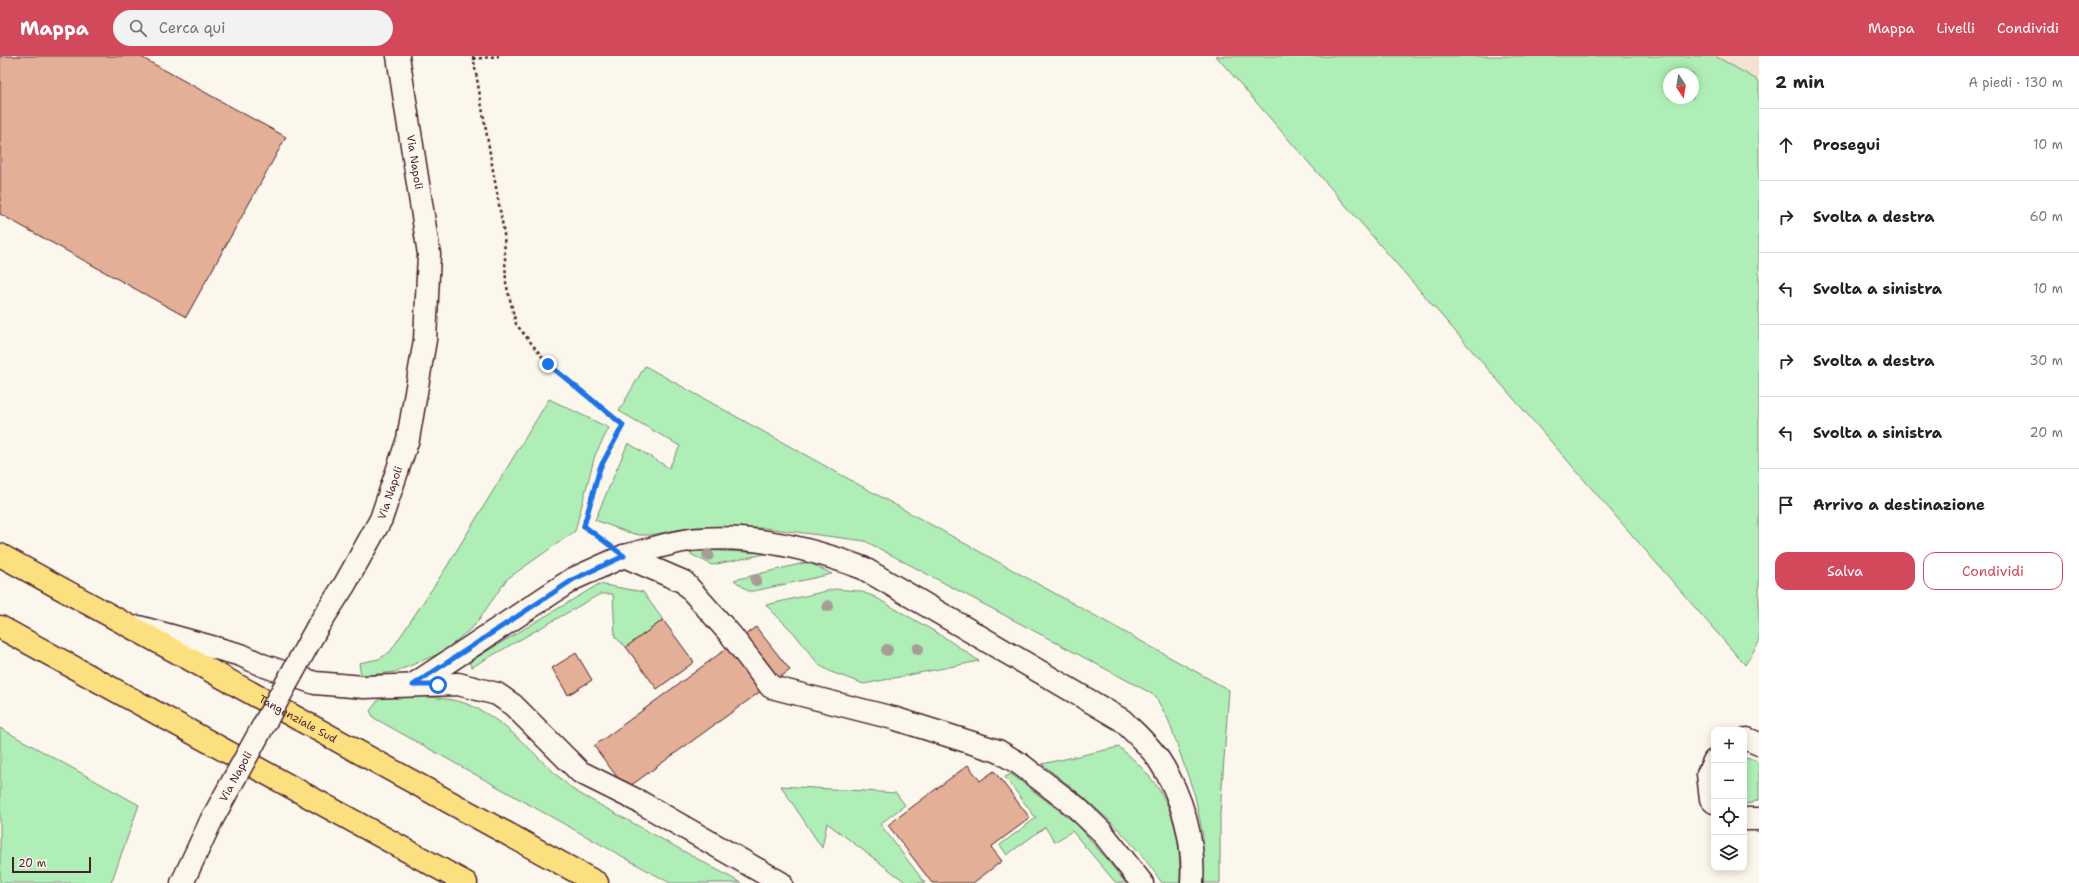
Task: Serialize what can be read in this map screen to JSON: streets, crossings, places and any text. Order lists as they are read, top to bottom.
{
  "streets": {
    "highway": ["Tangenziale Sud"],
    "street": ["Via Napoli"]
  },
  "scale_bar": "20 m",
  "north": "bottom",
  "page": {
    "header": "Mappa",
    "search": "Cerca qui",
    "nav": ["Mappa", "Livelli", "Condividi"],
    "heading": ["2 min", "A piedi · 130 m"],
    "list": [
      ["Prosegui", "10 m"],
      ["Svolta a destra", "60 m"],
      ["Svolta a sinistra", "10 m"],
      ["Svolta a destra", "30 m"],
      ["Svolta a sinistra", "20 m"],
      "Arrivo a destinazione"
    ],
    "buttons": ["Salva", "Condividi"],
    "map_buttons": ["+", "−"],
    "scale": "20 m"
  }
}
